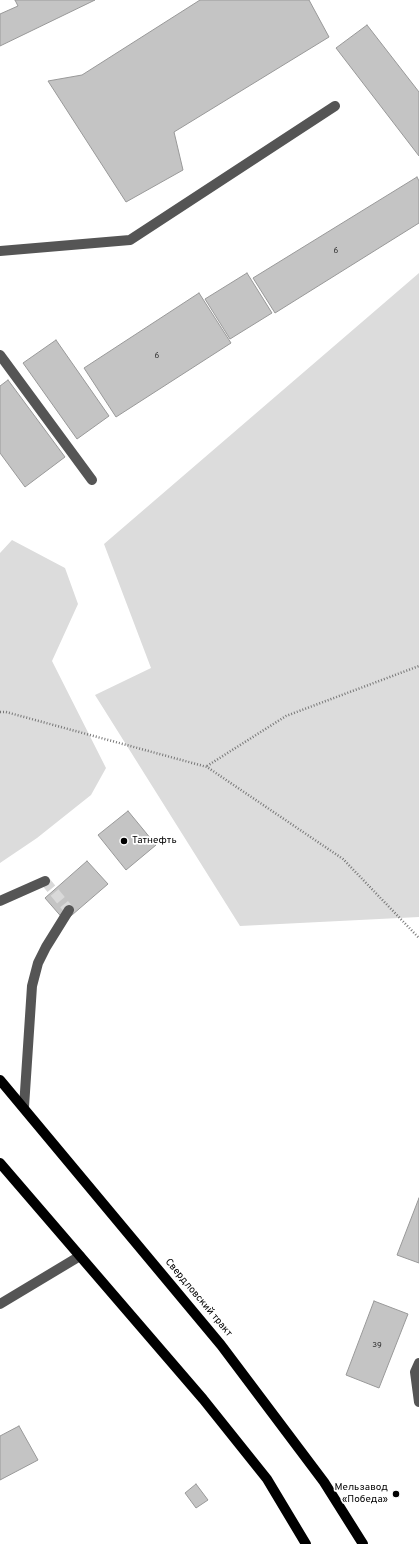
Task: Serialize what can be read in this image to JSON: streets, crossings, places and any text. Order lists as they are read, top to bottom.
{
  "streets": {
    "main road": ["Свердловский тракт"]
  },
  "places": ["Татнефть", "Мельзавод «Победа»"],
  "house_numbers": ["6", "6", "39"]
}
